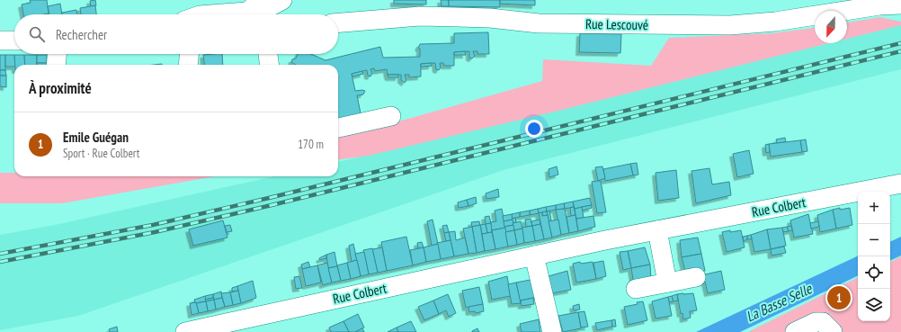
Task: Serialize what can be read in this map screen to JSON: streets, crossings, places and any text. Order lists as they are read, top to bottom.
{
  "streets": {
    "street": ["Rue Lescouvé", "Rue Colbert"]
  },
  "water": ["La Basse Selle"],
  "north": "bottom",
  "page": {
    "search": "Rechercher",
    "heading": "À proximité",
    "list": [
      {
        "mark": "1",
        "name": "Emile Guégan",
        "note": "Sport · Rue Colbert",
        "value": "170 m"
      }
    ],
    "map_buttons": ["+", "−"],
    "pins": "1"
  }
}
